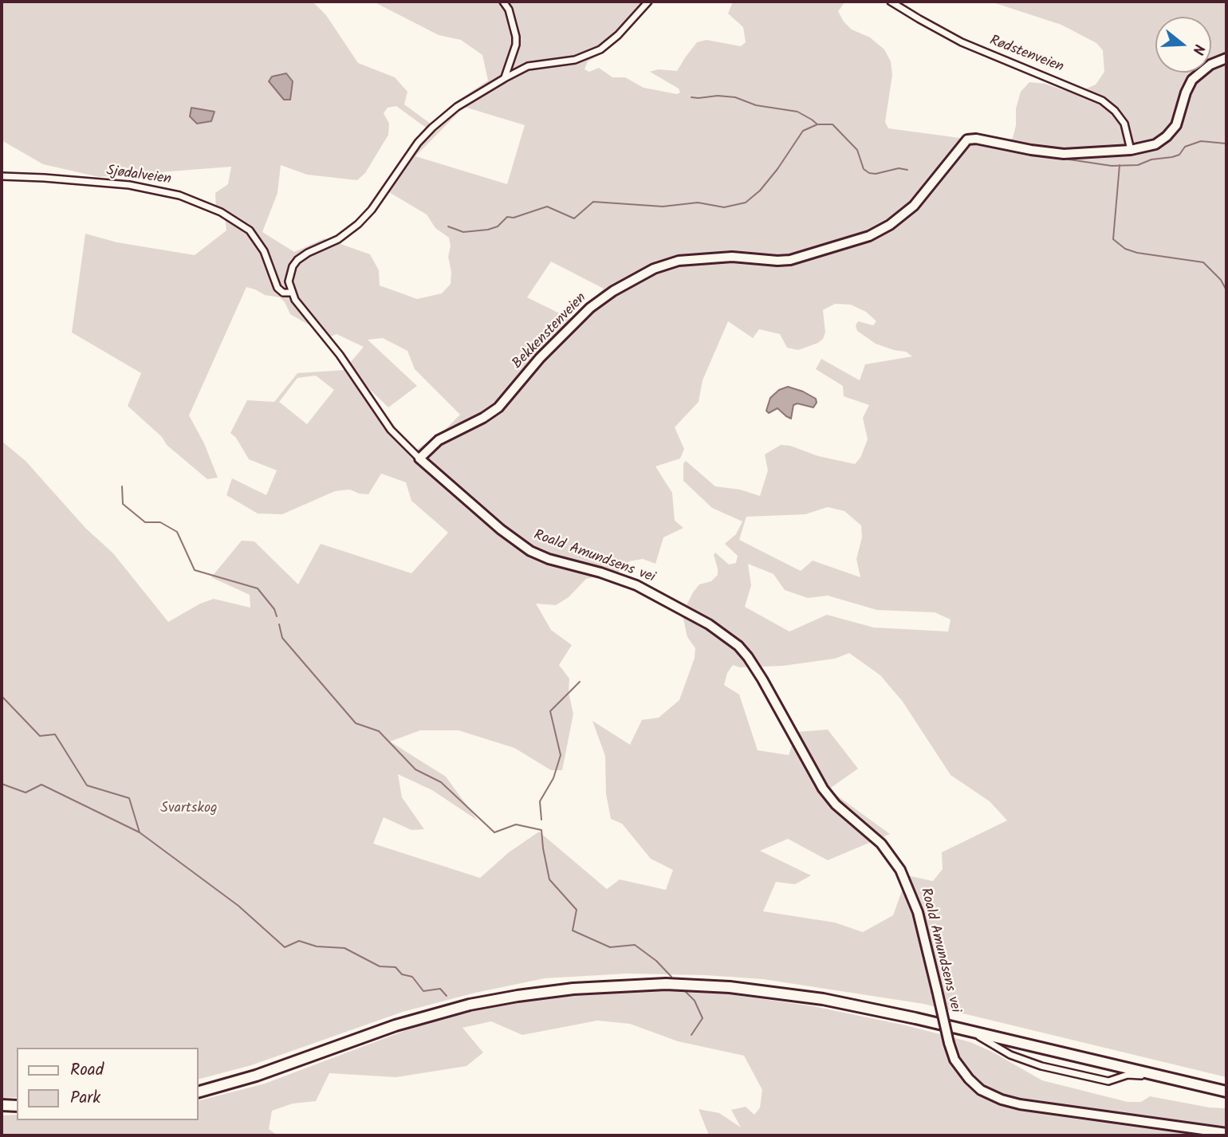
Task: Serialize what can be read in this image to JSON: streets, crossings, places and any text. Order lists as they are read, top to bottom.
{
  "streets": {
    "main road": ["Bekkenstenveien", "Roald Amundsens vei"],
    "street": ["Rødstenveien", "Sjødalveien"]
  },
  "crossings": [
    ["Rødstenveien", "Bekkenstenveien"],
    ["Sjødalveien", "Roald Amundsens vei"],
    ["Bekkenstenveien", "Roald Amundsens vei"]
  ],
  "parks": ["Svartskog"],
  "legend": ["Road", "Park"],
  "north": "right"
}
